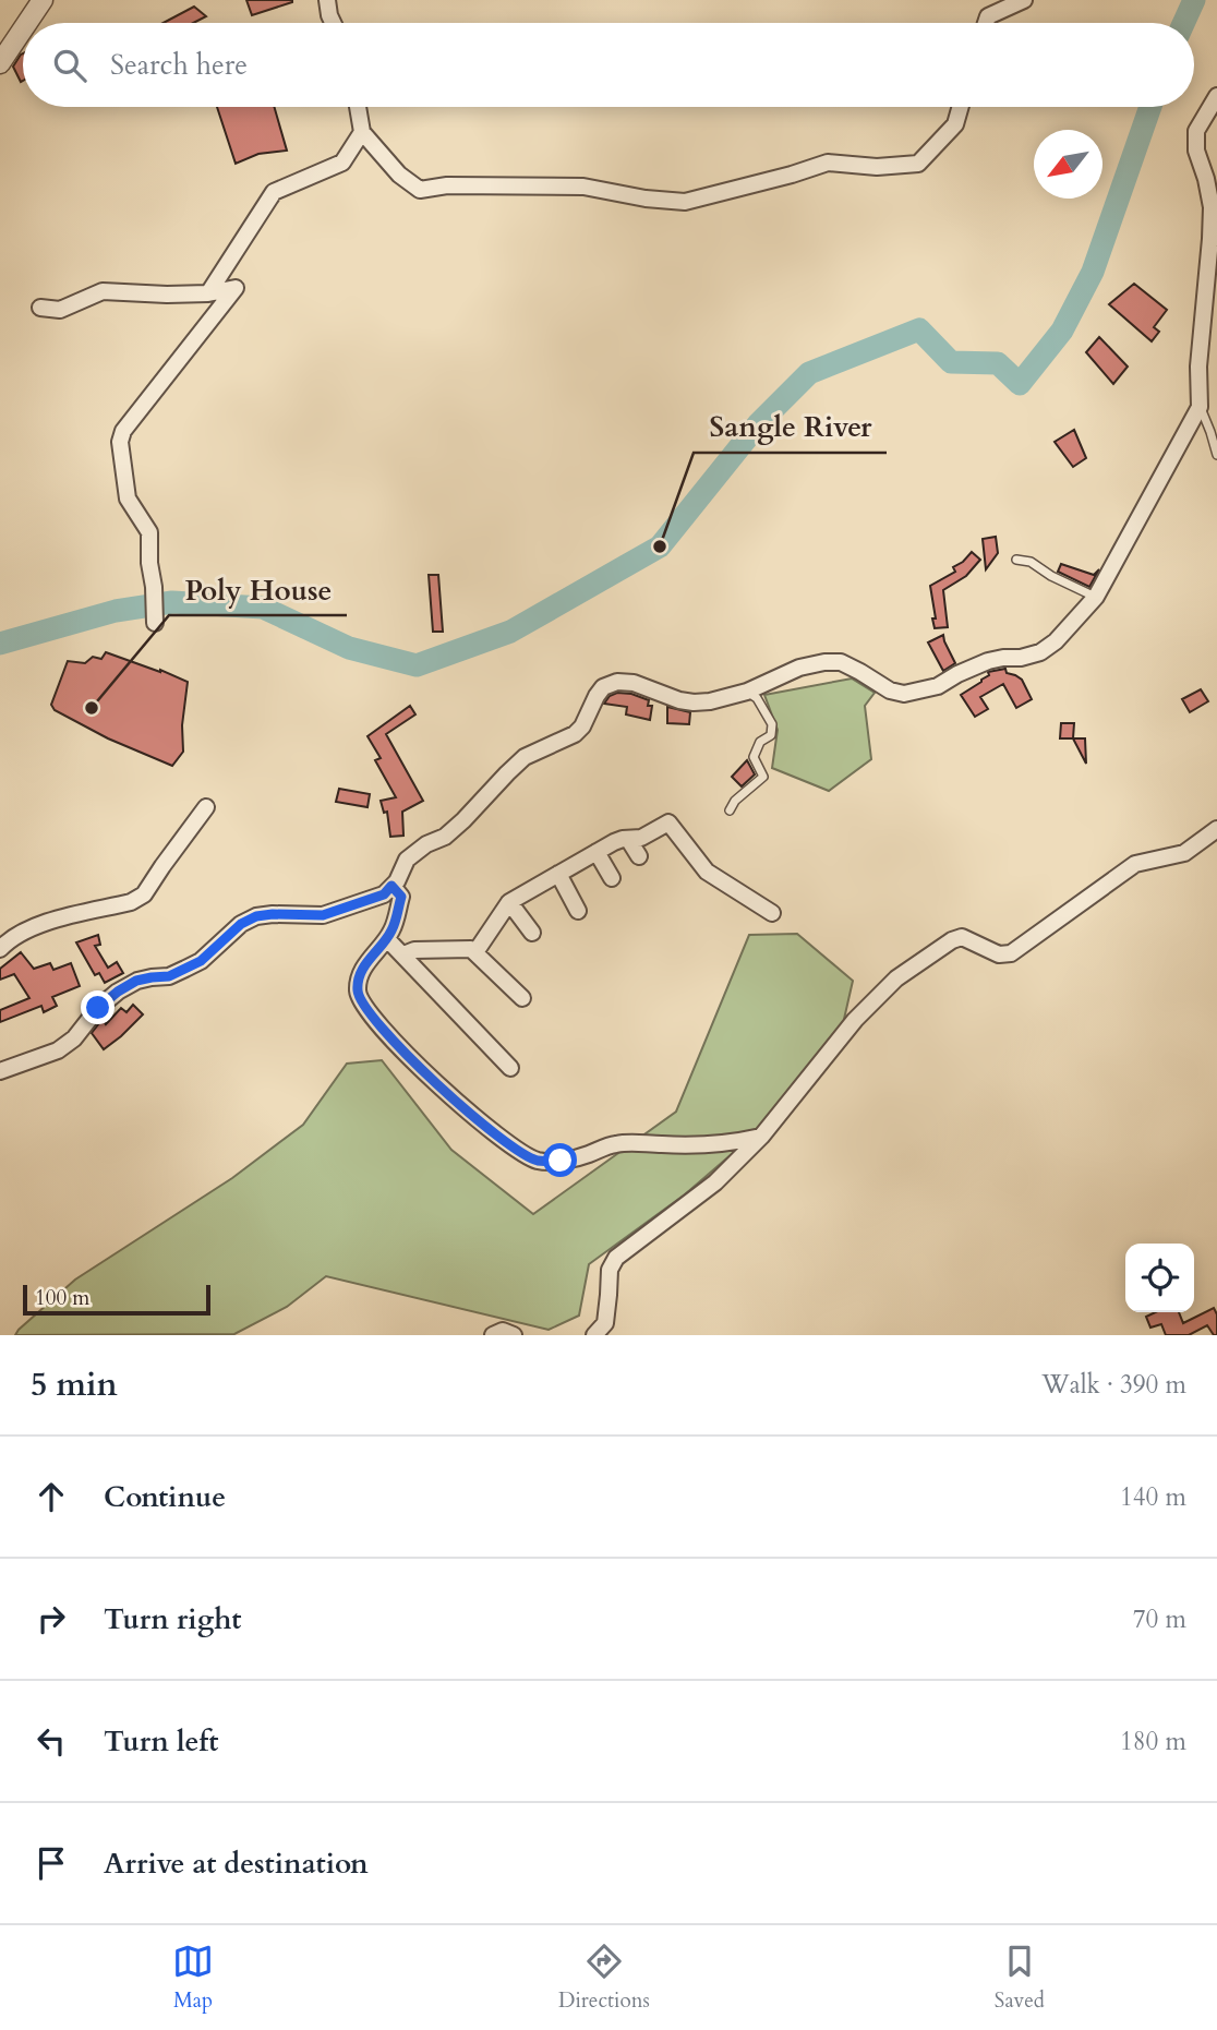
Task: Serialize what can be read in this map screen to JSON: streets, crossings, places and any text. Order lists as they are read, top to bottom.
{
  "places": ["Sangle River", "Poly House"],
  "scale_bar": "100 m",
  "north": "bottom left",
  "page": {
    "search": "Search here",
    "scale": "100 m",
    "heading": ["5 min", "Walk · 390 m"],
    "list": [
      ["Continue", "140 m"],
      ["Turn right", "70 m"],
      ["Turn left", "180 m"],
      "Arrive at destination"
    ],
    "nav": ["Map", "Directions", "Saved"]
  }
}
